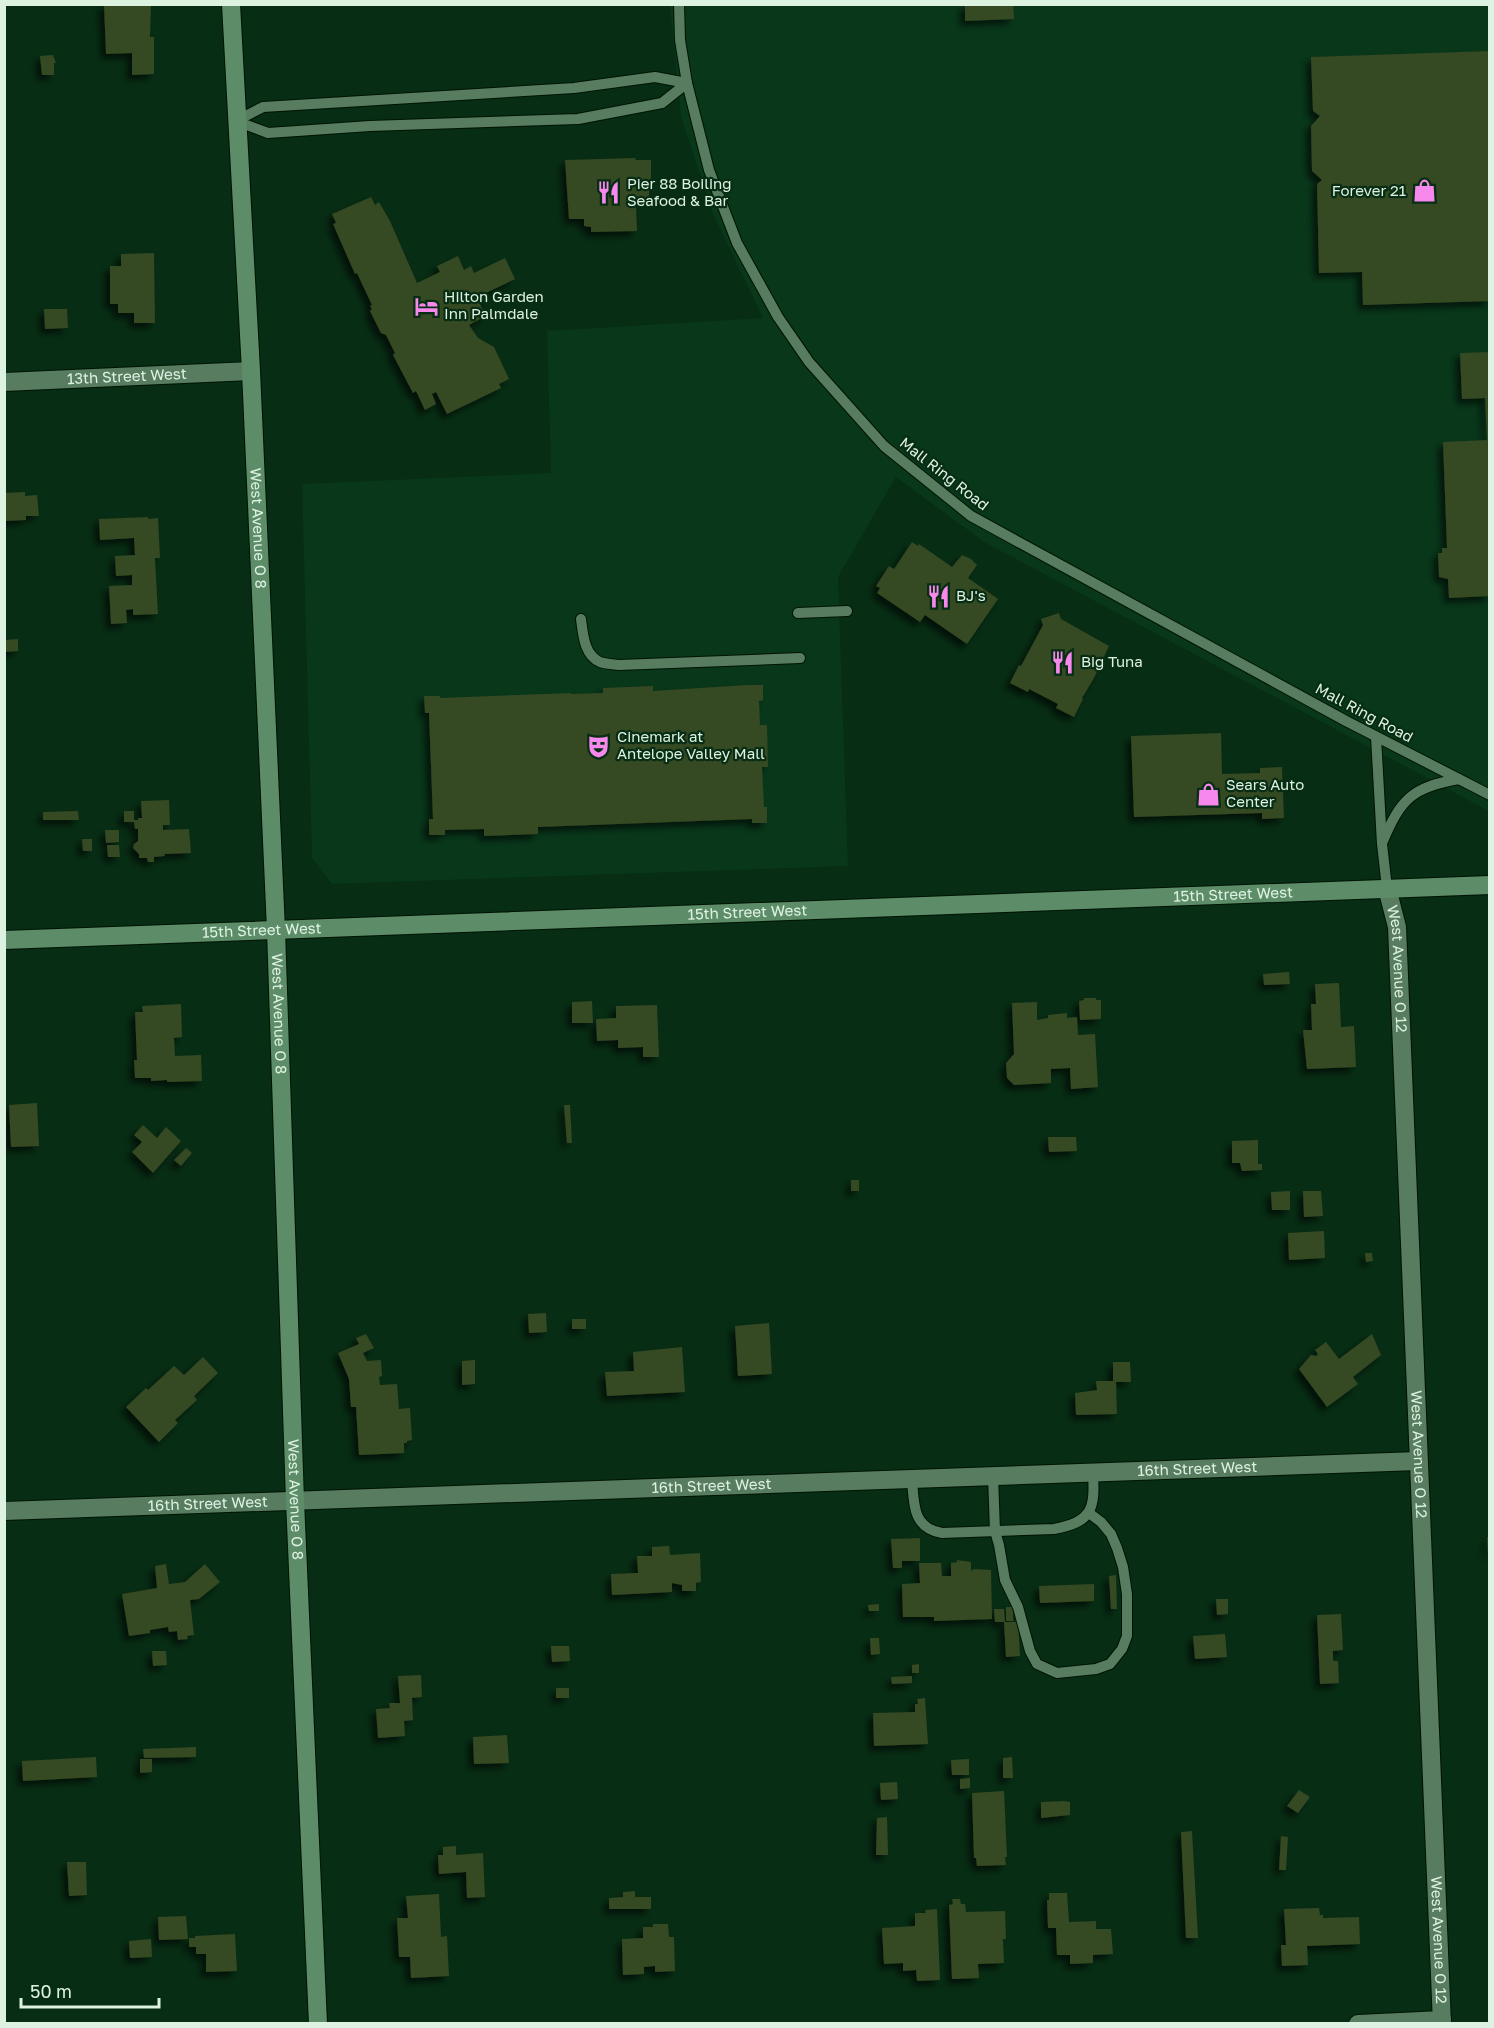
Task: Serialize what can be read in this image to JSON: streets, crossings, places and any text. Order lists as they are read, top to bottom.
{
  "streets": {
    "street": [
      "13th Street West",
      "West Avenue O 8",
      "15th Street West",
      "West Avenue O 12",
      "16th Street West"
    ],
    "lane": ["Mall Ring Road"]
  },
  "crossings": [
    ["13th Street West", "West Avenue O 8"],
    ["West Avenue O 8", "15th Street West"],
    ["West Avenue O 8", "16th Street West"],
    ["15th Street West", "West Avenue O 12"],
    ["West Avenue O 12", "16th Street West"]
  ],
  "places": {
    "shop": ["Forever 21", "Sears Auto Center"],
    "restaurant": ["Pier 88 Boiling Seafood & Bar", "BJ's", "Big Tuna"],
    "hotel": ["Hilton Garden Inn Palmdale"],
    "theatre": ["Cinemark at Antelope Valley Mall"]
  },
  "scale_bar": "50 m"
}
